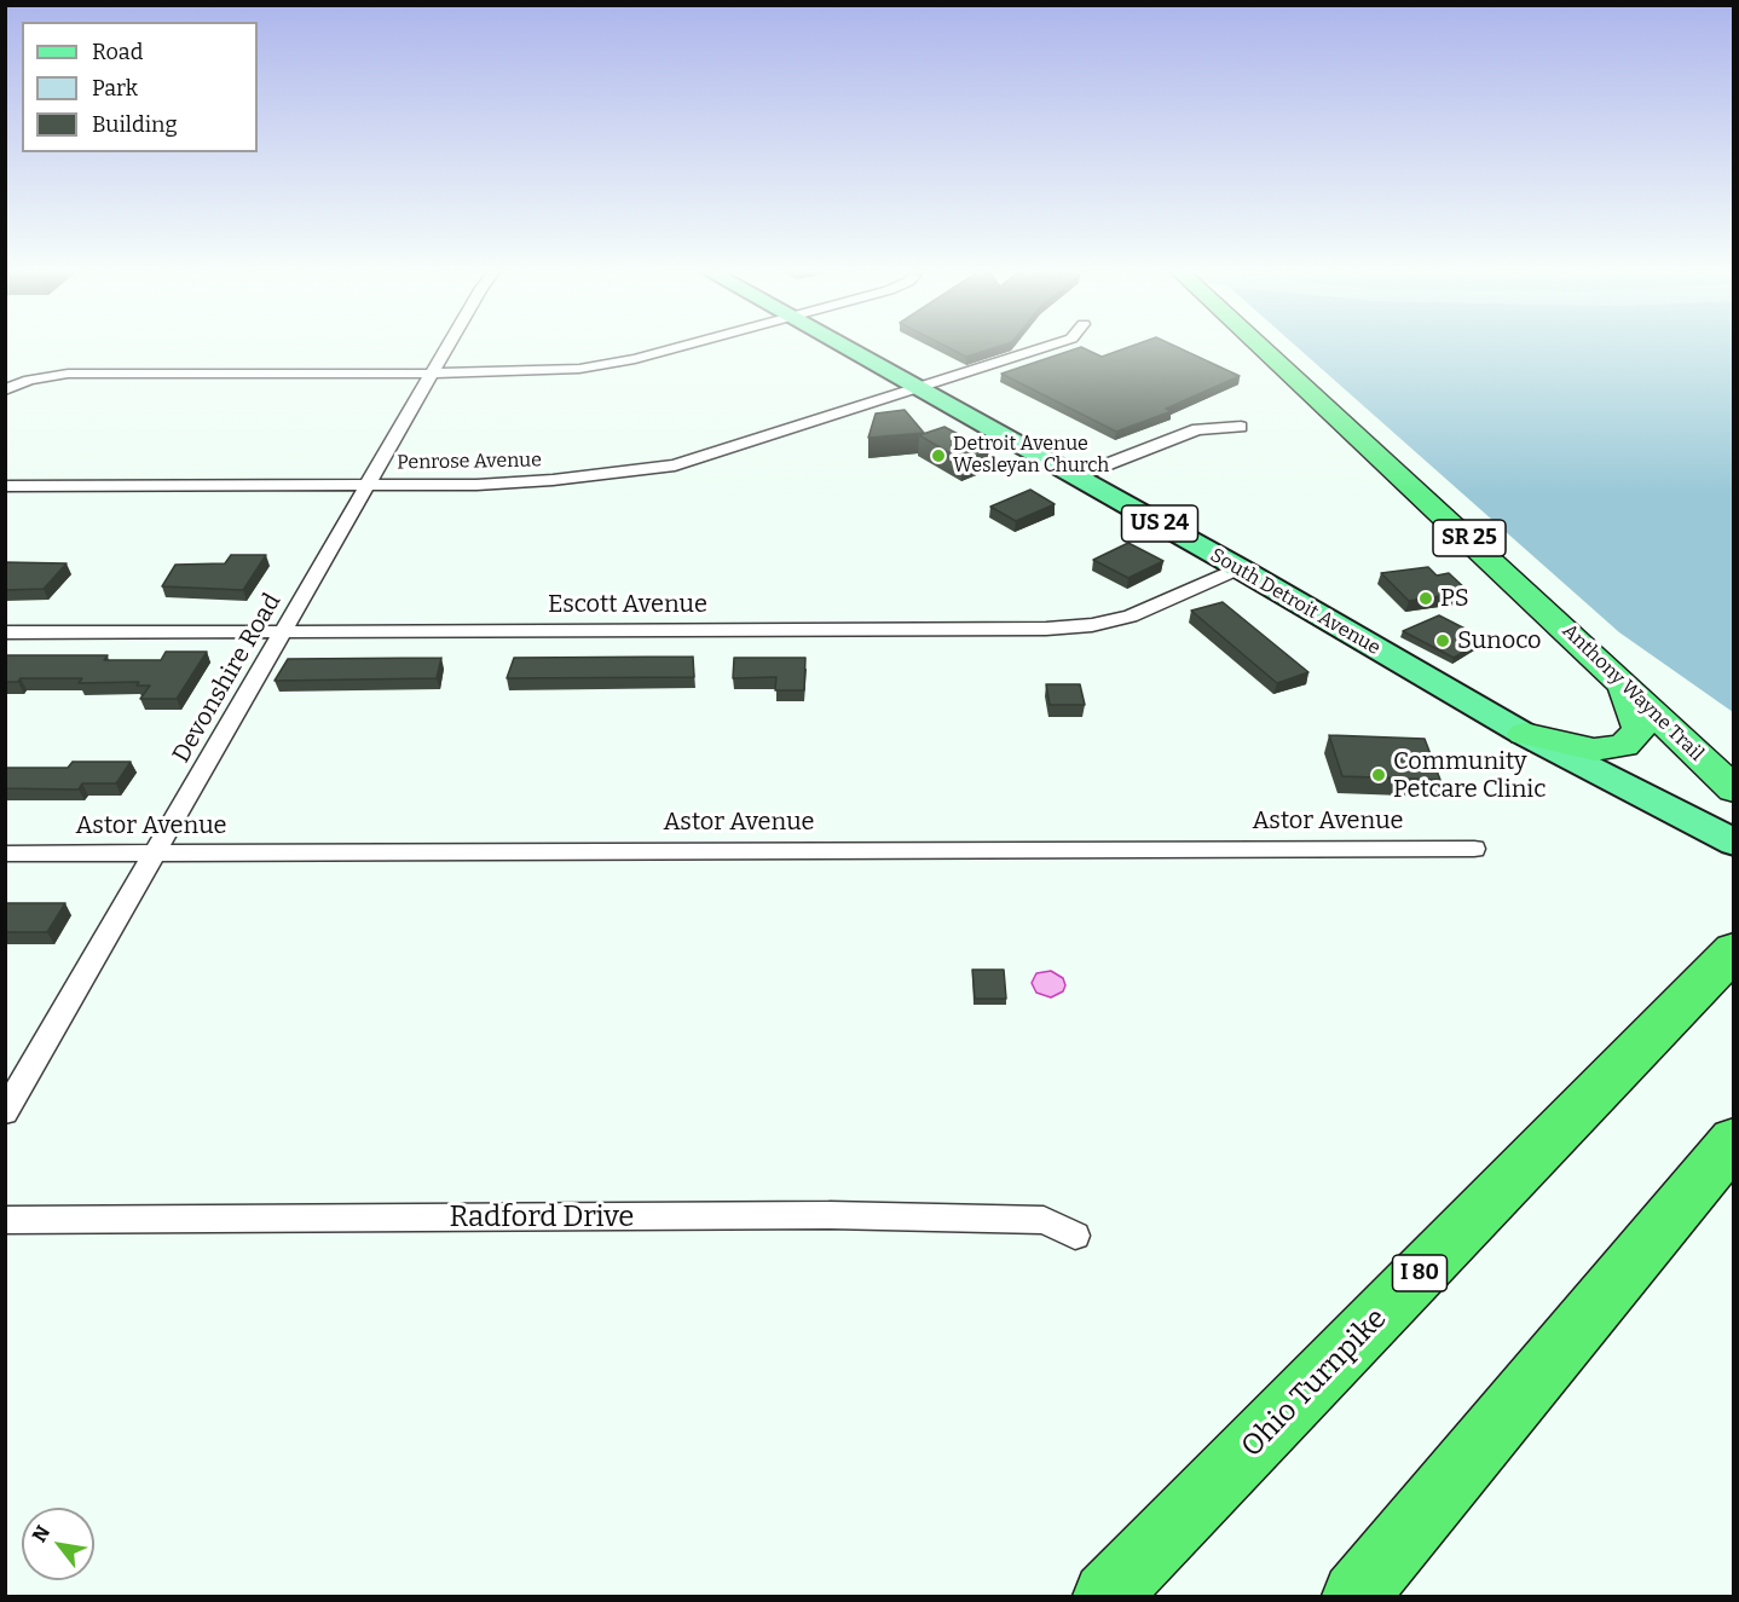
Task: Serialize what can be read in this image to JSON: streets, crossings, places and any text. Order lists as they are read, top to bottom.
{
  "streets": {
    "highway": [
      "SR 25",
      "Anthony Wayne Trail",
      "I 80",
      "Ohio Turnpike"
    ],
    "main road": ["US 24", "South Detroit Avenue"],
    "street": [
      "Penrose Avenue",
      "Escott Avenue",
      "Devonshire Road",
      "Astor Avenue",
      "Radford Drive"
    ]
  },
  "crossings": [
    ["Penrose Avenue", "South Detroit Avenue"],
    ["Penrose Avenue", "Devonshire Road"],
    ["South Detroit Avenue", "Escott Avenue"],
    ["Escott Avenue", "Devonshire Road"],
    ["Devonshire Road", "Astor Avenue"]
  ],
  "places": [
    "Detroit Avenue Wesleyan Church",
    "PS",
    "Sunoco",
    "Community Petcare Clinic"
  ],
  "legend": ["Road", "Park", "Building"],
  "north": "top left"
}
